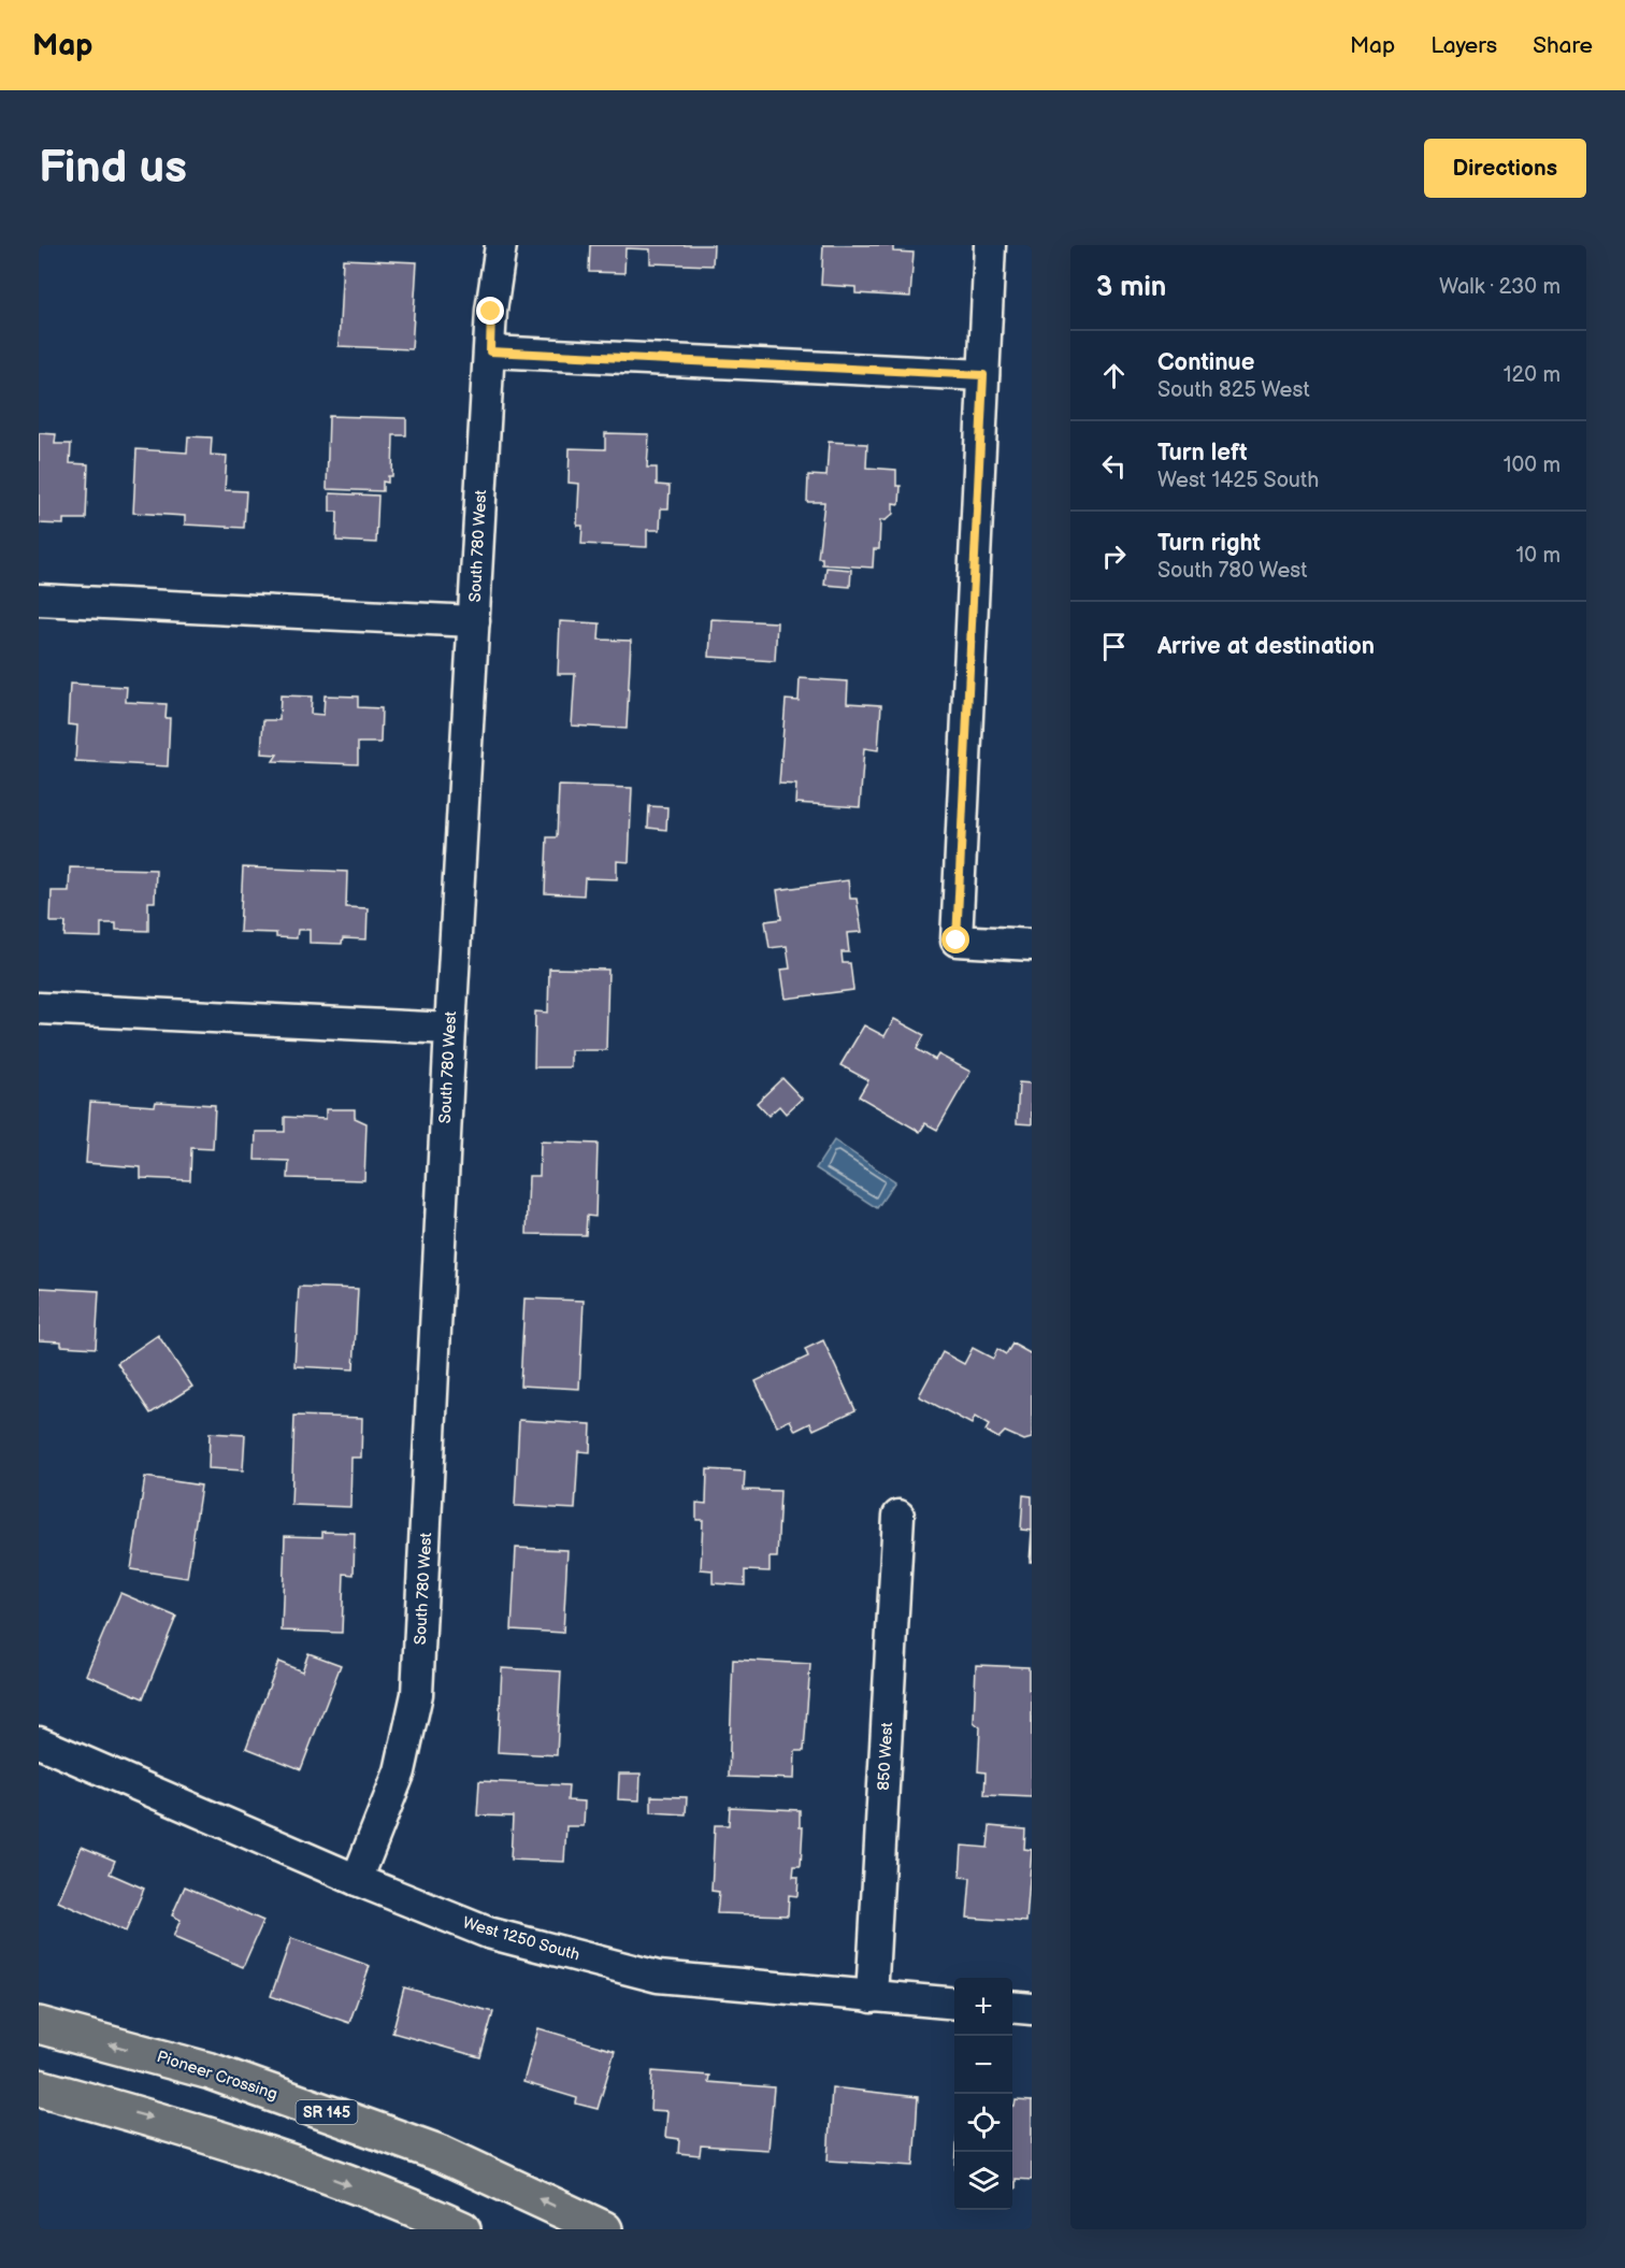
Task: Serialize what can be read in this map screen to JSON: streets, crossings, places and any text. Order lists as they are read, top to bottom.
{
  "streets": {
    "highway": ["Pioneer Crossing", "SR 145"],
    "street": ["South 780 West", "850 West", "West 1250 South"]
  },
  "crossings": [
    ["South 780 West", "West 1250 South"],
    ["850 West", "West 1250 South"]
  ],
  "page": {
    "header": "Map",
    "nav": ["Map", "Layers", "Share"],
    "buttons": "Directions",
    "title": "Find us",
    "heading": ["3 min", "Walk · 230 m"],
    "list": [
      ["Continue", "South 825 West", "120 m"],
      ["Turn left", "West 1425 South", "100 m"],
      ["Turn right", "South 780 West", "10 m"],
      "Arrive at destination"
    ],
    "map_buttons": ["+", "−"]
  }
}
